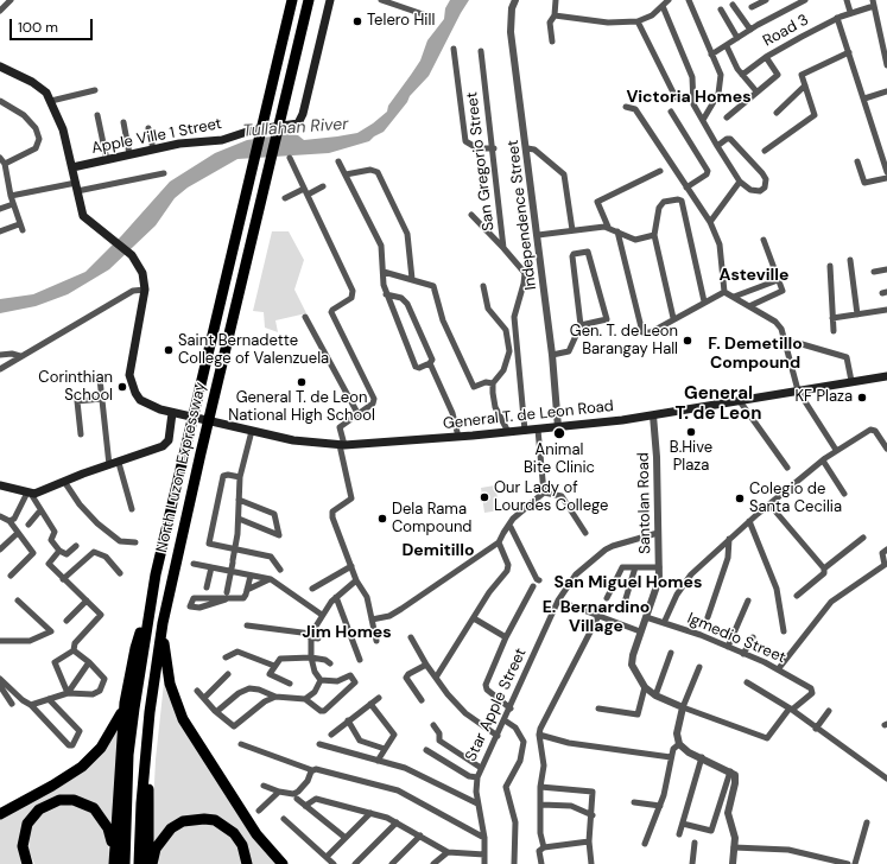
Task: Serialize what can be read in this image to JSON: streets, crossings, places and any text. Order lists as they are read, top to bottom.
{
  "streets": {
    "highway": ["North Luzon Expressway"],
    "main road": ["Apple Ville 1 Street", "General T. de Leon Road"],
    "street": [
      "Road 3",
      "San Gregorio Street",
      "Independence Street",
      "Santolan Road",
      "Igmedio Street",
      "Star Apple Street"
    ]
  },
  "crossings": [
    ["San Gregorio Street", "General T. de Leon Road"],
    ["Independence Street", "General T. de Leon Road"],
    ["General T. de Leon Road", "Santolan Road"],
    ["Santolan Road", "Igmedio Street"],
    ["Santolan Road", "Star Apple Street"]
  ],
  "districts": [
    "Victoria Homes",
    "Asteville",
    "F. Demetillo Compound",
    "General T. de Leon",
    "Demitillo",
    "San Miguel Homes",
    "E. Bernardino Village",
    "Jim Homes"
  ],
  "water": ["Tullahan River"],
  "places": [
    "Telero Hill",
    "Gen. T. de Leon Barangay Hall",
    "Saint Bernadette College of Valenzuela",
    "General T. de Leon National High School",
    "Corinthian School",
    "KF Plaza",
    "B.Hive Plaza",
    "Animal Bite Clinic",
    "Our Lady of Lourdes College",
    "Colegio de Santa Cecilia",
    "Dela Rama Compound"
  ],
  "scale_bar": "100 m"
}
